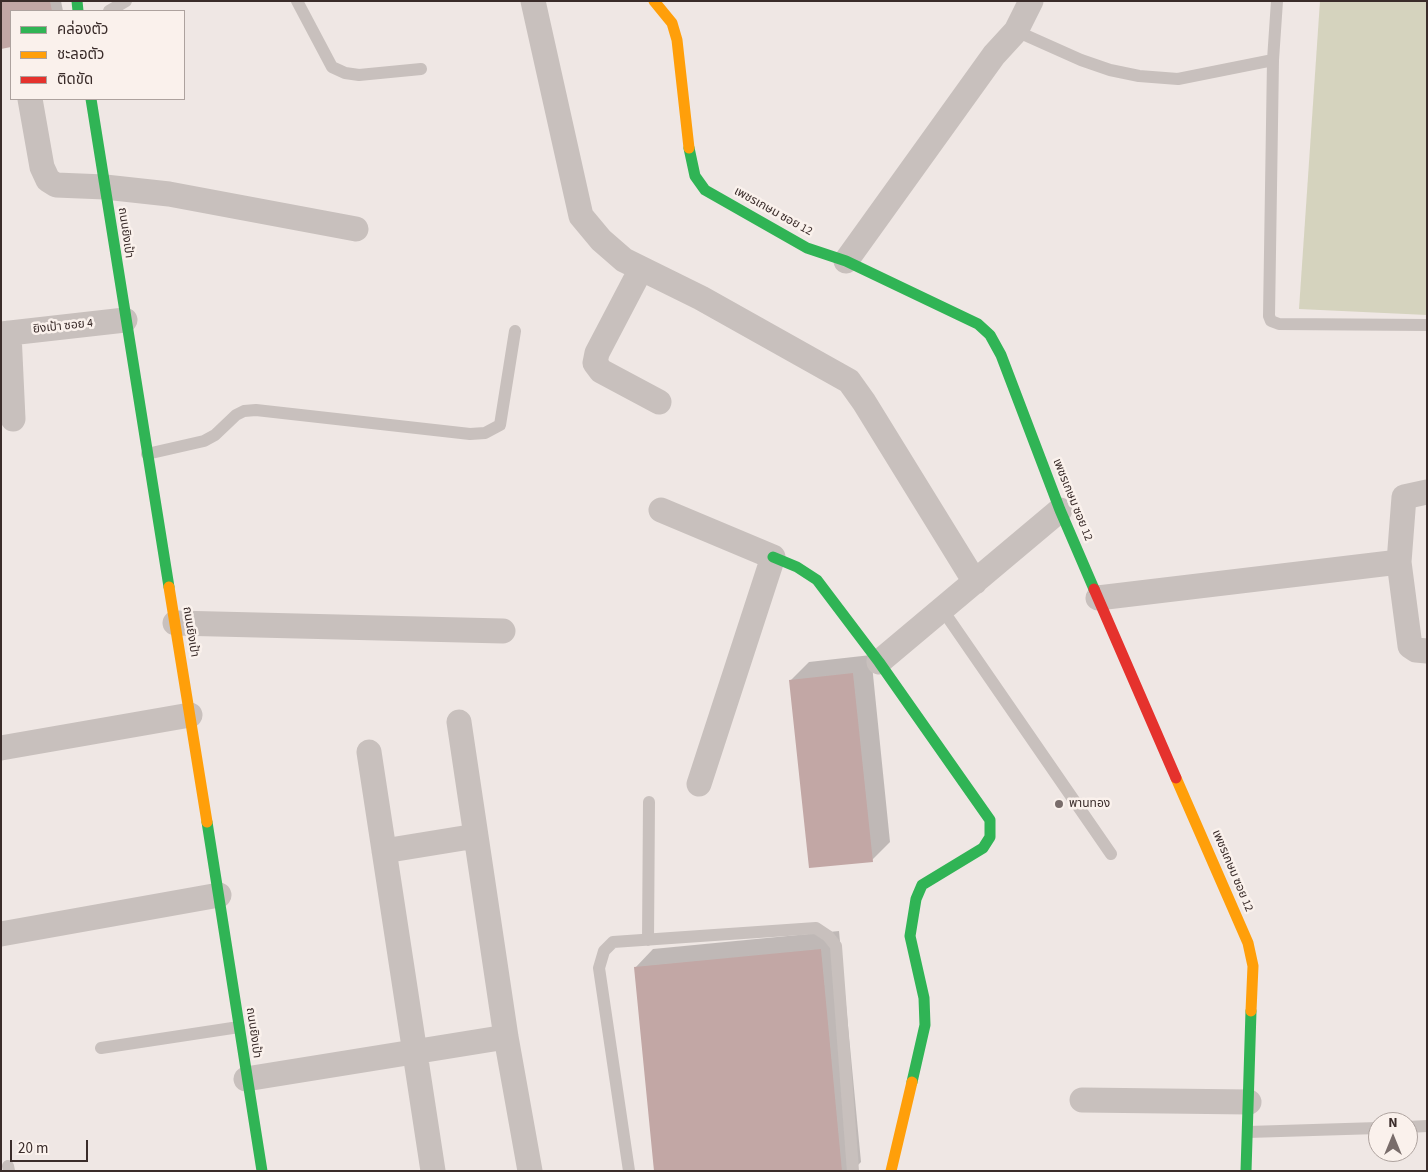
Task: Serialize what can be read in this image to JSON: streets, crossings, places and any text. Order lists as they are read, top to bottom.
{
  "streets": {
    "street": ["เพชรเกษม ซอย 12", "ถนนยิงเป้า", "ยิงเป้า ซอย 4"]
  },
  "crossings": [
    ["ถนนยิงเป้า", "ยิงเป้า ซอย 4"]
  ],
  "places": ["พานทอง"],
  "legend": ["คล่องตัว", "ชะลอตัว", "ติดขัด"],
  "scale_bar": "20 m",
  "north": "top"
}
